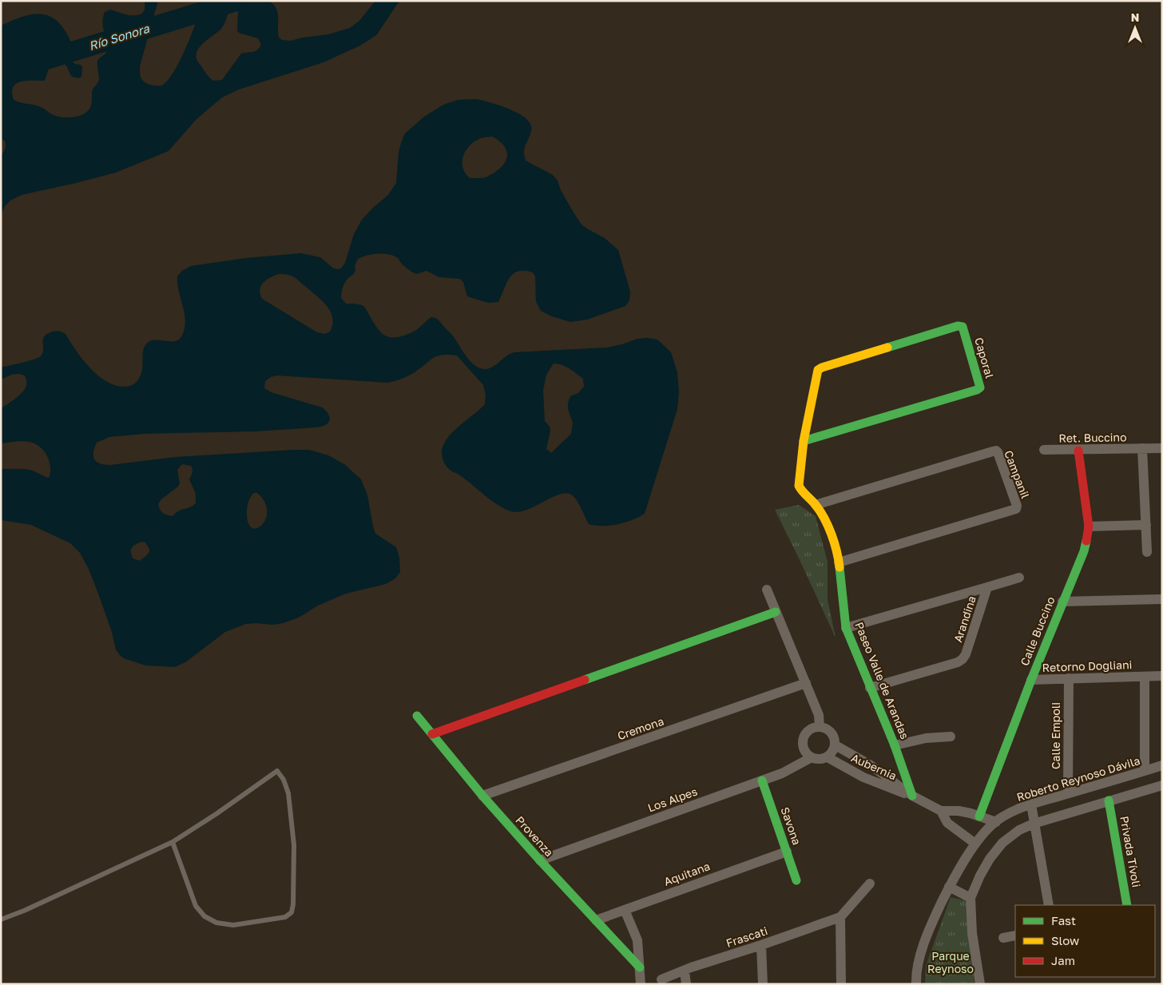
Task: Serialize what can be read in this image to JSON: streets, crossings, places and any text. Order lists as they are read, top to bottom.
{
  "streets": {
    "street": [
      "Caporal",
      "Ret. Buccino",
      "Campanil",
      "Arandina",
      "Calle Buccino",
      "Retorno Dogliani",
      "Paseo Valle de Arandas",
      "Cremona",
      "Calle Empoli",
      "Aubernia",
      "Roberto Reynoso Dávila",
      "Los Alpes",
      "Savona",
      "Provenza",
      "Privada Tívoli",
      "Aquitana",
      "Frascati"
    ]
  },
  "crossings": [
    ["Caporal", "Paseo Valle de Arandas"],
    ["Ret. Buccino", "Calle Buccino"],
    ["Campanil", "Paseo Valle de Arandas"],
    ["Arandina", "Paseo Valle de Arandas"],
    ["Calle Buccino", "Retorno Dogliani"],
    ["Calle Buccino", "Aubernia"],
    ["Retorno Dogliani", "Calle Empoli"],
    ["Retorno Dogliani", "Roberto Reynoso Dávila"],
    ["Paseo Valle de Arandas", "Aubernia"],
    ["Cremona", "Provenza"],
    ["Calle Empoli", "Roberto Reynoso Dávila"],
    ["Aubernia", "Roberto Reynoso Dávila"],
    ["Aubernia", "Los Alpes"],
    ["Los Alpes", "Savona"],
    ["Los Alpes", "Provenza"],
    ["Savona", "Aquitana"],
    ["Provenza", "Aquitana"]
  ],
  "water": ["Río Sonora"],
  "parks": ["Parque Reynoso"],
  "legend": ["Fast", "Slow", "Jam"],
  "north": "top"
}
